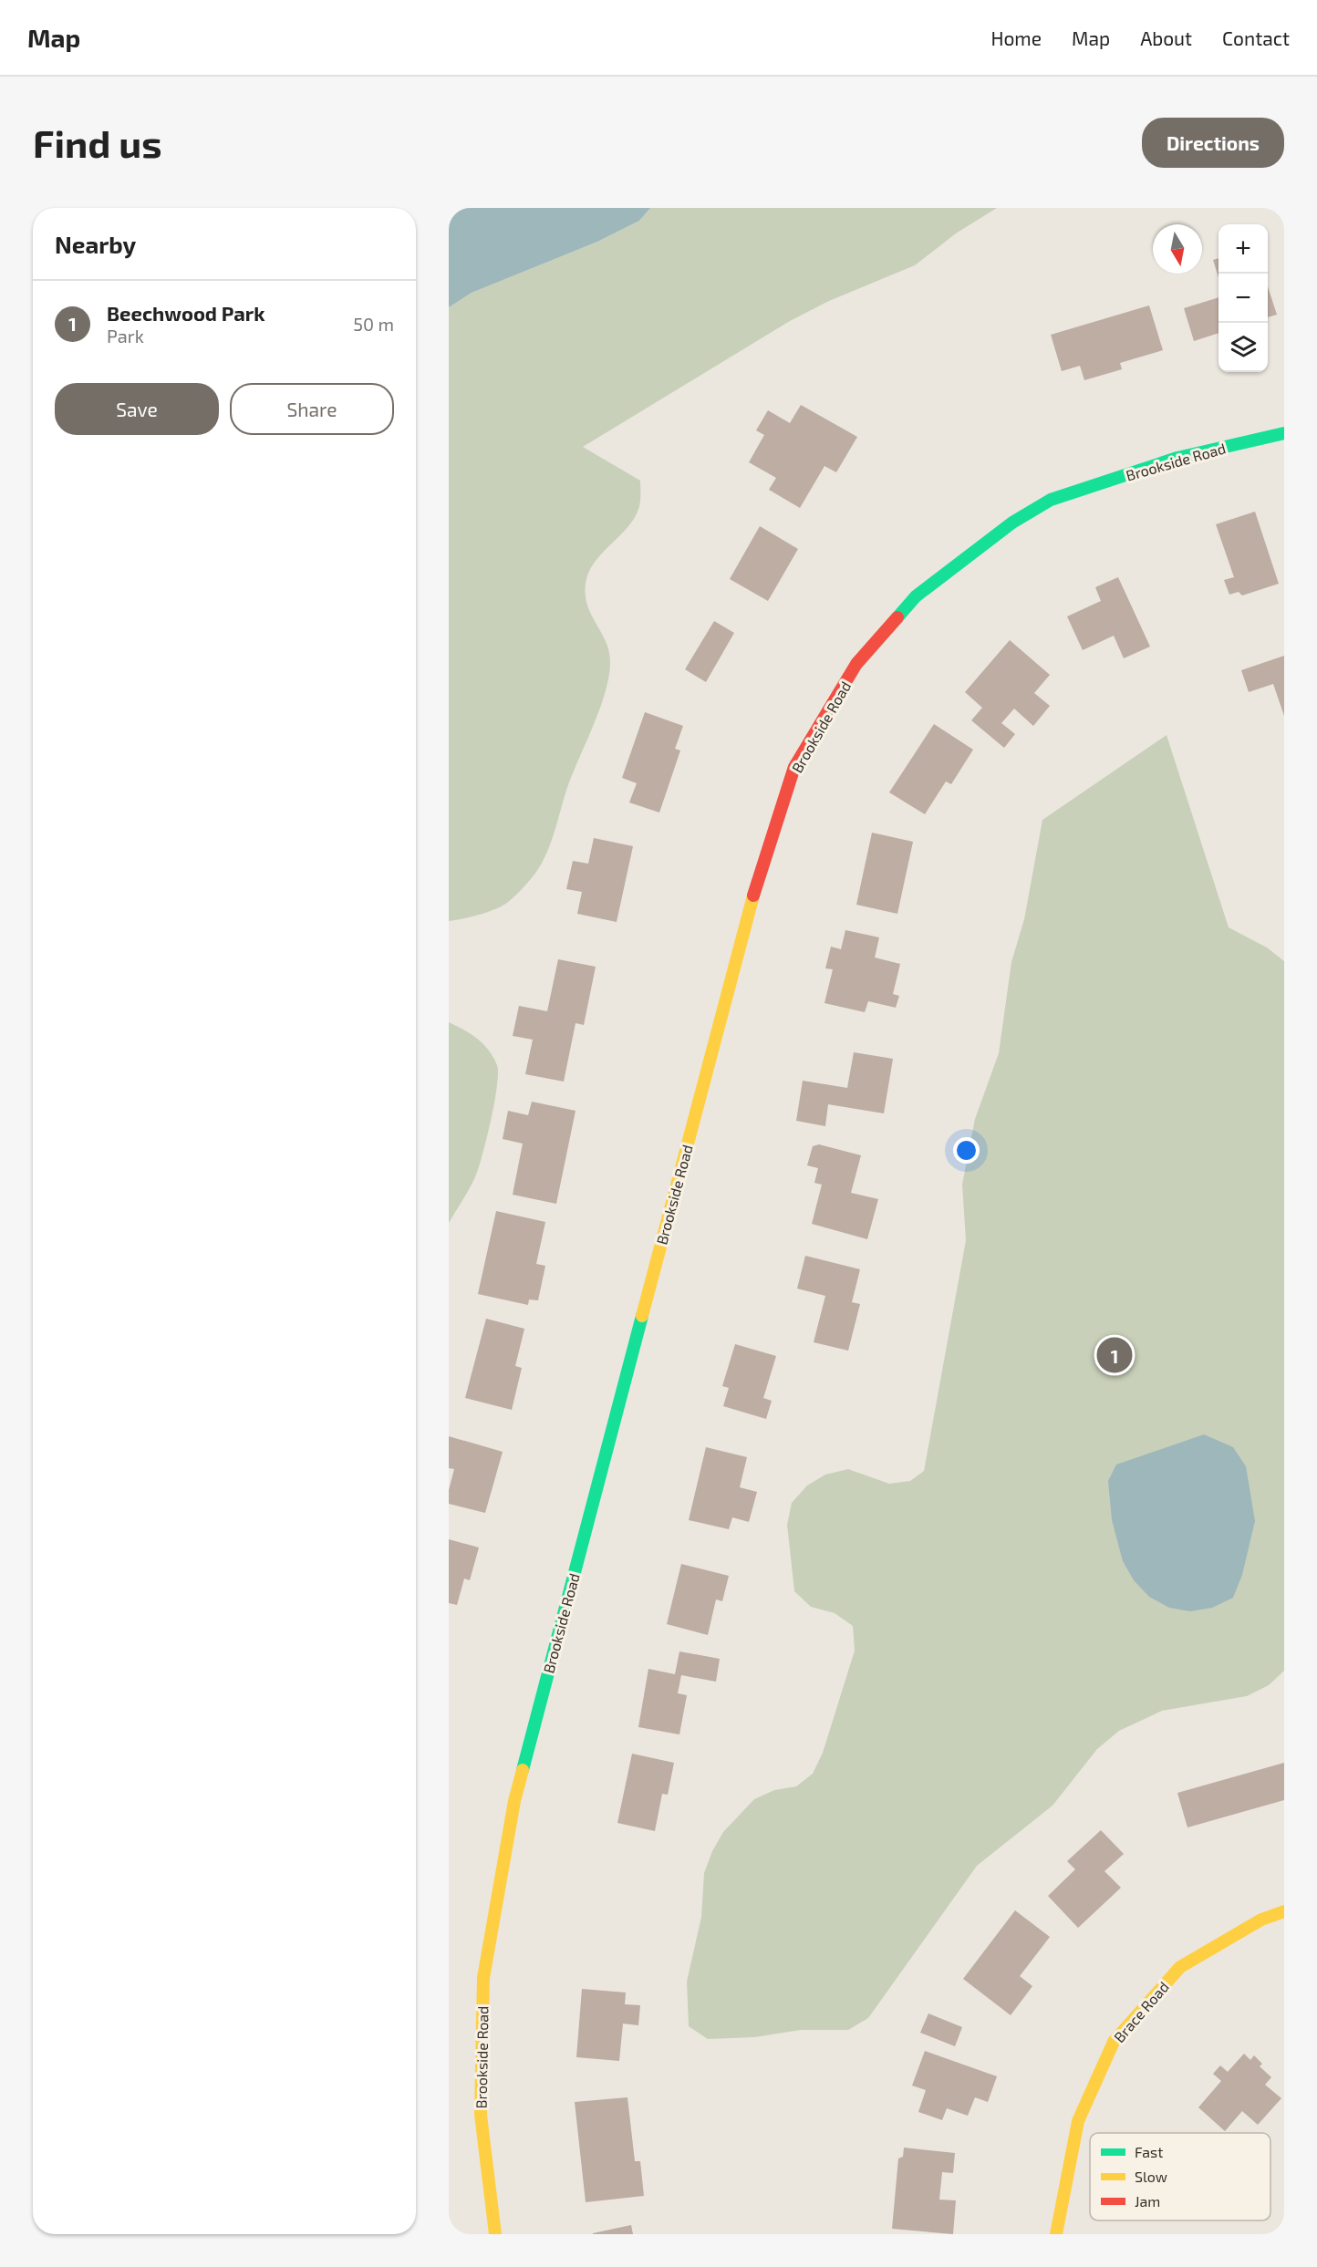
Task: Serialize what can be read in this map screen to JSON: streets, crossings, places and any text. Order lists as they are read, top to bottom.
{
  "streets": {
    "street": ["Brookside Road", "Brace Road"]
  },
  "legend": ["Fast", "Slow", "Jam"],
  "north": "bottom",
  "page": {
    "header": "Map",
    "nav": [
      "Home",
      "Map",
      "About",
      "Contact"
    ],
    "buttons": [
      "Directions",
      ["Save", "Share"]
    ],
    "title": "Find us",
    "heading": "Nearby",
    "map_buttons": ["+", "−"],
    "list": [
      {
        "mark": "1",
        "name": "Beechwood Park",
        "note": "Park",
        "value": "50 m"
      }
    ],
    "pins": "1"
  }
}
